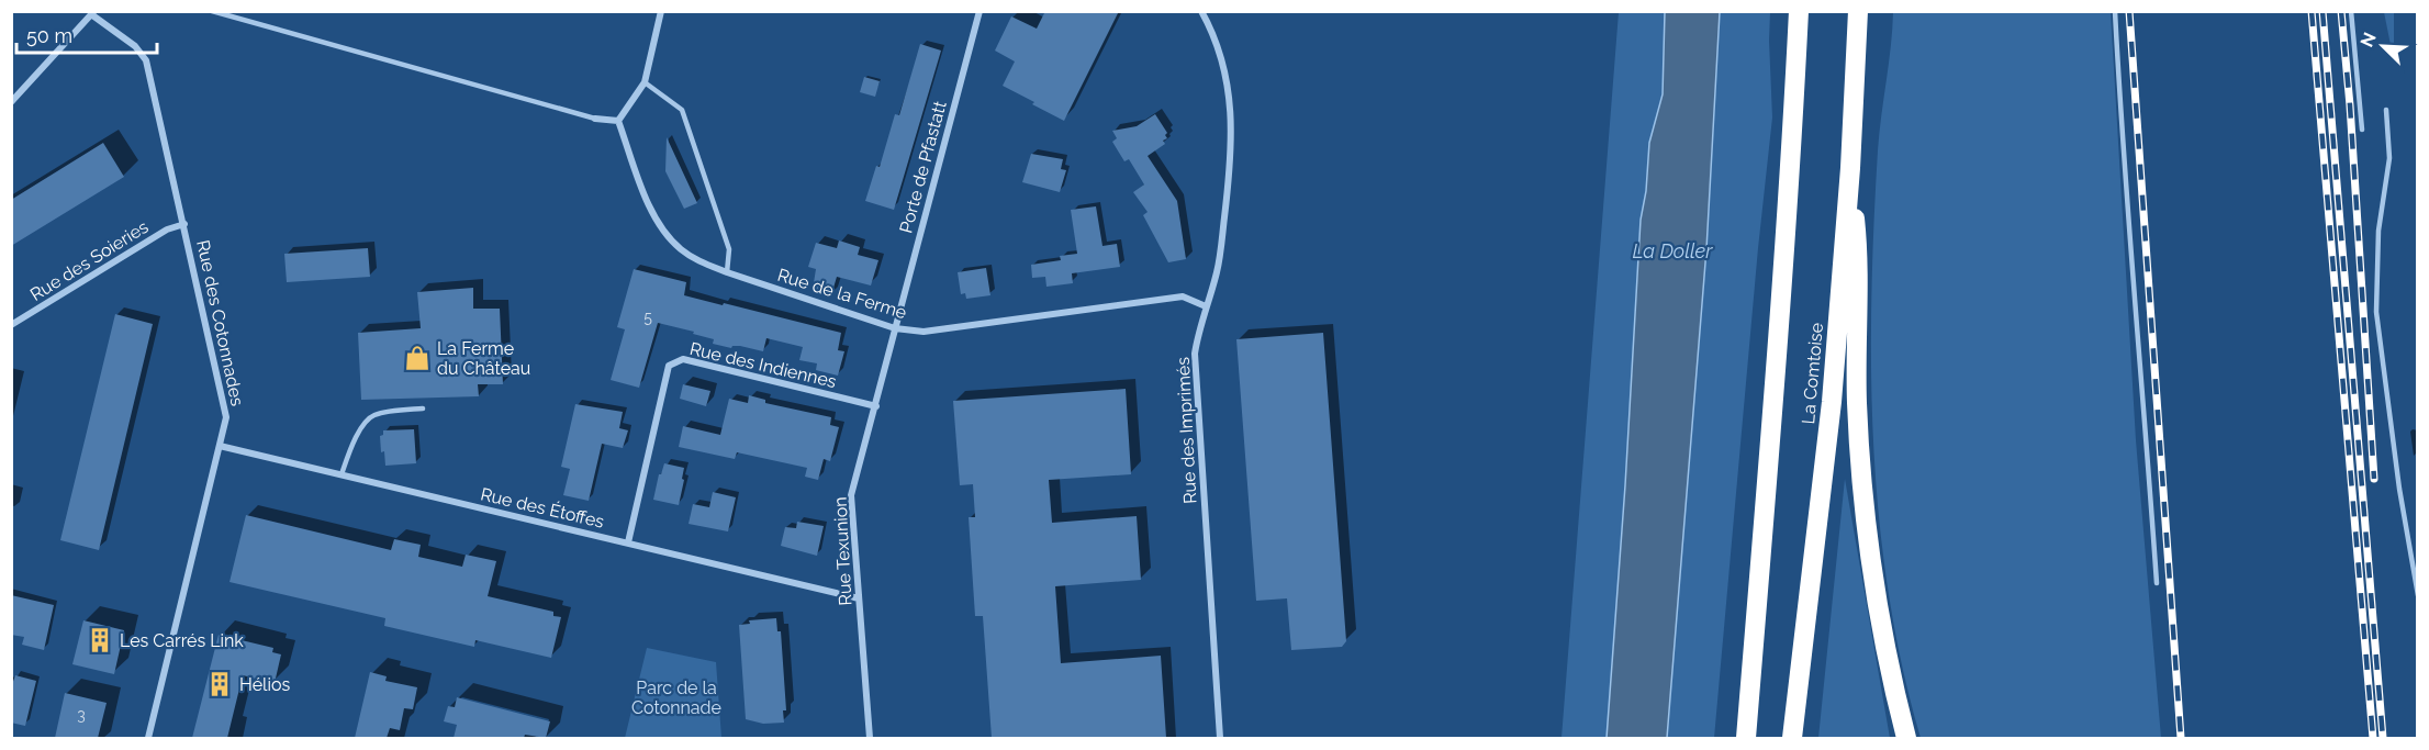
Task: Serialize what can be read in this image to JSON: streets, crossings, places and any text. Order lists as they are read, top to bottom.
{
  "streets": {
    "highway": ["La Comtoise"],
    "street": [
      "Porte de Pfastatt",
      "Rue des Soieries",
      "Rue de la Ferme",
      "Rue des Cotonnades",
      "Rue des Indiennes",
      "Rue des Imprimés",
      "Rue des Étoffes",
      "Rue Texunion"
    ]
  },
  "crossings": [
    ["Porte de Pfastatt", "Rue de la Ferme"],
    ["Porte de Pfastatt", "Rue Texunion"],
    ["Rue des Soieries", "Rue des Cotonnades"],
    ["Rue de la Ferme", "Rue des Imprimés"],
    ["Rue de la Ferme", "Rue Texunion"],
    ["Rue des Cotonnades", "Rue des Étoffes"],
    ["Rue des Indiennes", "Rue des Étoffes"],
    ["Rue des Indiennes", "Rue Texunion"],
    ["Rue des Étoffes", "Rue Texunion"]
  ],
  "water": ["La Doller"],
  "parks": ["Parc de la Cotonnade"],
  "places": {
    "shop": ["La Ferme du Château"],
    "building": ["Les Carrés Link", "Hélios"]
  },
  "house_numbers": ["5", "3"],
  "scale_bar": "50 m",
  "north": "top left"
}
